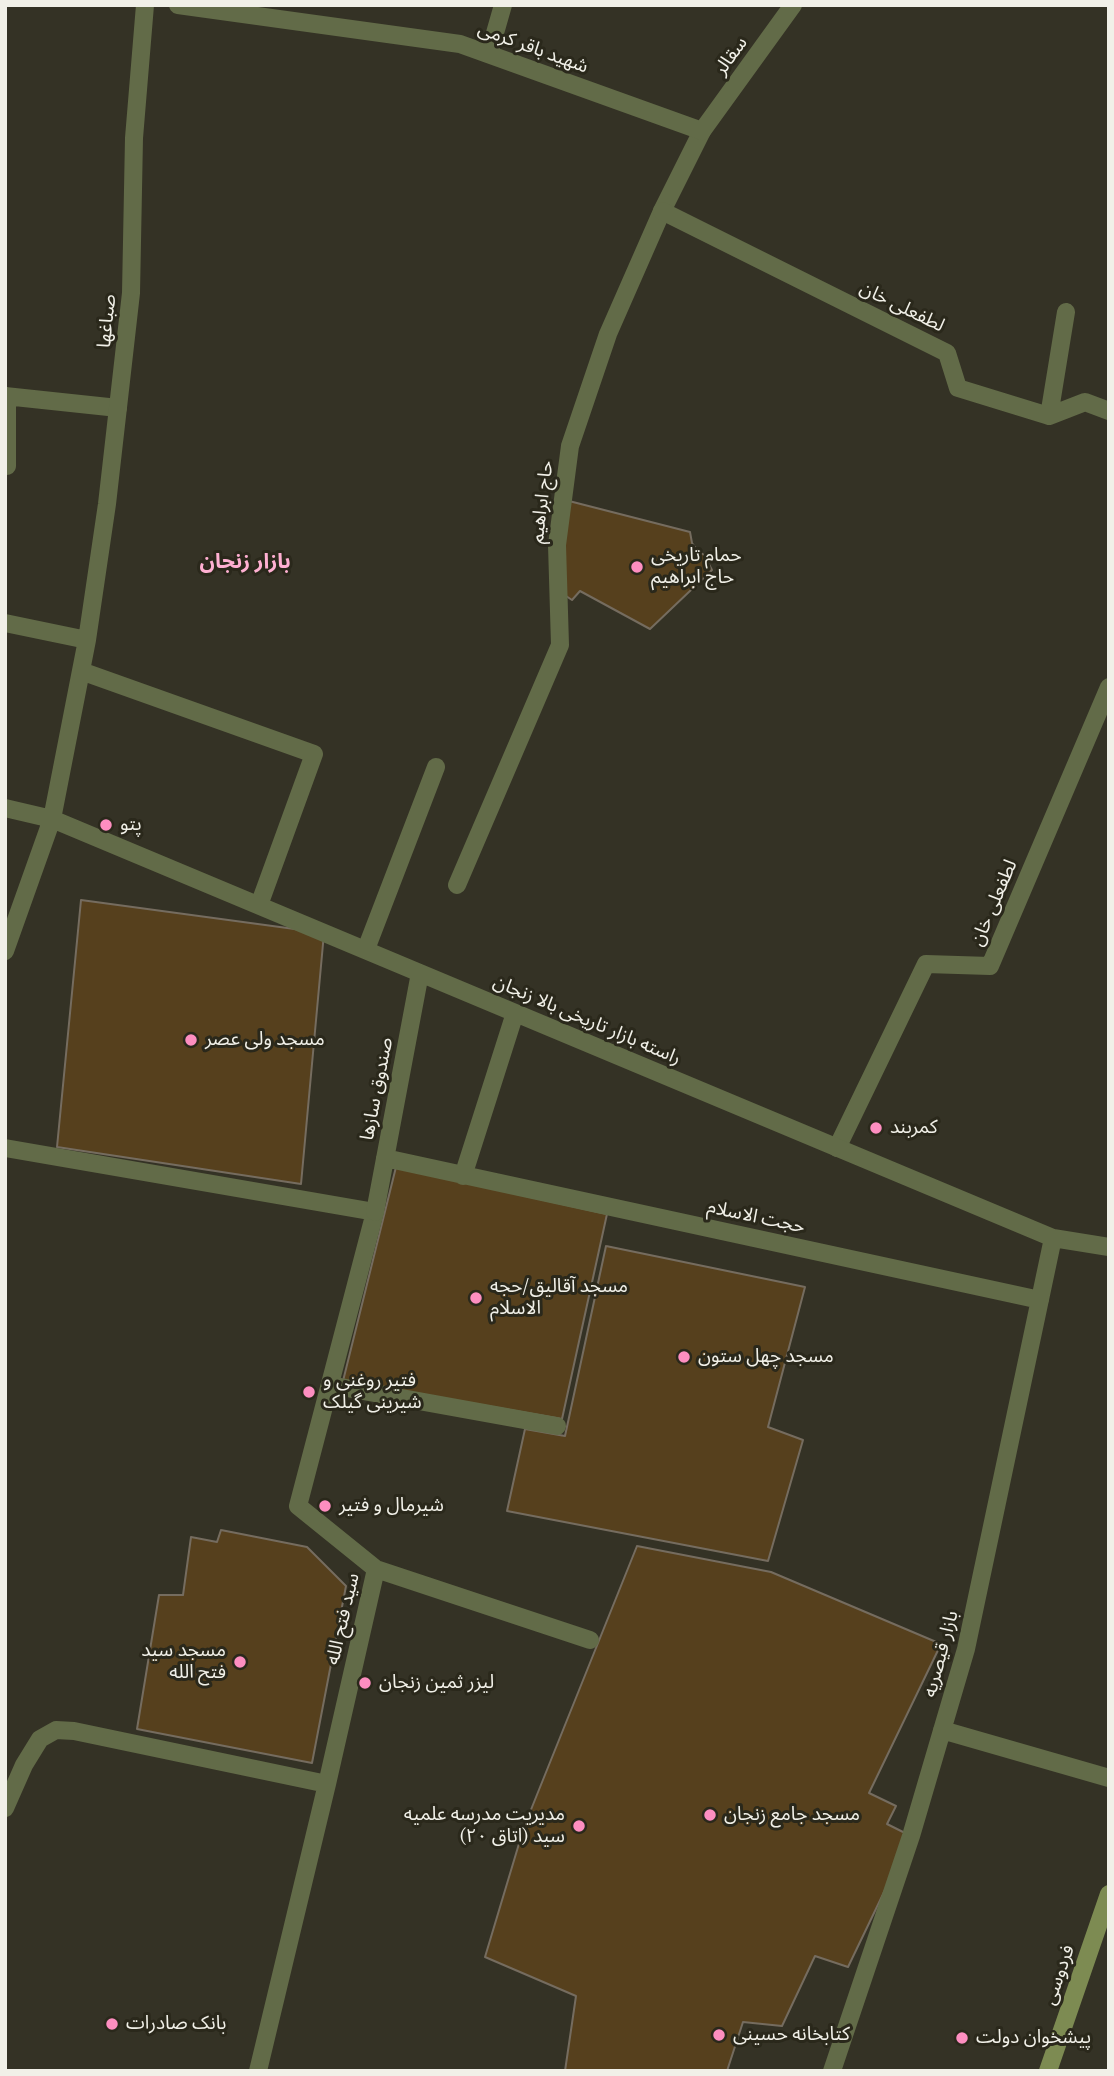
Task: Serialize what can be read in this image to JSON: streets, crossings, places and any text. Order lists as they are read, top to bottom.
{
  "streets": {
    "main road": ["فردوسی"],
    "street": [
      "شهید باقر کرمی",
      "سقالر",
      "لطفعلی خان",
      "صباغها",
      "حاج ابراهیم",
      "راسته بازار تاریخی بالا زنجان",
      "صندوق سازها",
      "حجت الاسلام",
      "سید فتح الله",
      "بازار قیصریه"
    ]
  },
  "crossings": [
    ["شهید باقر کرمی", "سقالر"],
    ["شهید باقر کرمی", "حاج ابراهیم"],
    ["سقالر", "حاج ابراهیم"],
    ["لطفعلی خان", "حاج ابراهیم"],
    ["لطفعلی خان", "راسته بازار تاریخی بالا زنجان"],
    ["صباغها", "راسته بازار تاریخی بالا زنجان"],
    ["راسته بازار تاریخی بالا زنجان", "صندوق سازها"],
    ["راسته بازار تاریخی بالا زنجان", "بازار قیصریه"],
    ["صندوق سازها", "حجت الاسلام"],
    ["صندوق سازها", "سید فتح الله"],
    ["حجت الاسلام", "بازار قیصریه"]
  ],
  "districts": ["بازار زنجان"],
  "places": [
    "حمام تاریخی حاج ابراهیم",
    "پتو",
    "مسجد ولی عصر",
    "کمربند",
    "مسجد آقالیق/حجه الاسلام",
    "مسجد چهل ستون",
    "فتیر روغنی و شیرینی گیلک",
    "شیرمال و فتیر",
    "مسجد سید فتح الله",
    "لیزر ثمین زنجان",
    "مسجد جامع زنجان",
    "مدیریت مدرسه علمیه سید (اتاق ۲۰)",
    "بانک صادرات",
    "کتابخانه حسینی",
    "پیشخوان دولت"
  ]
}
